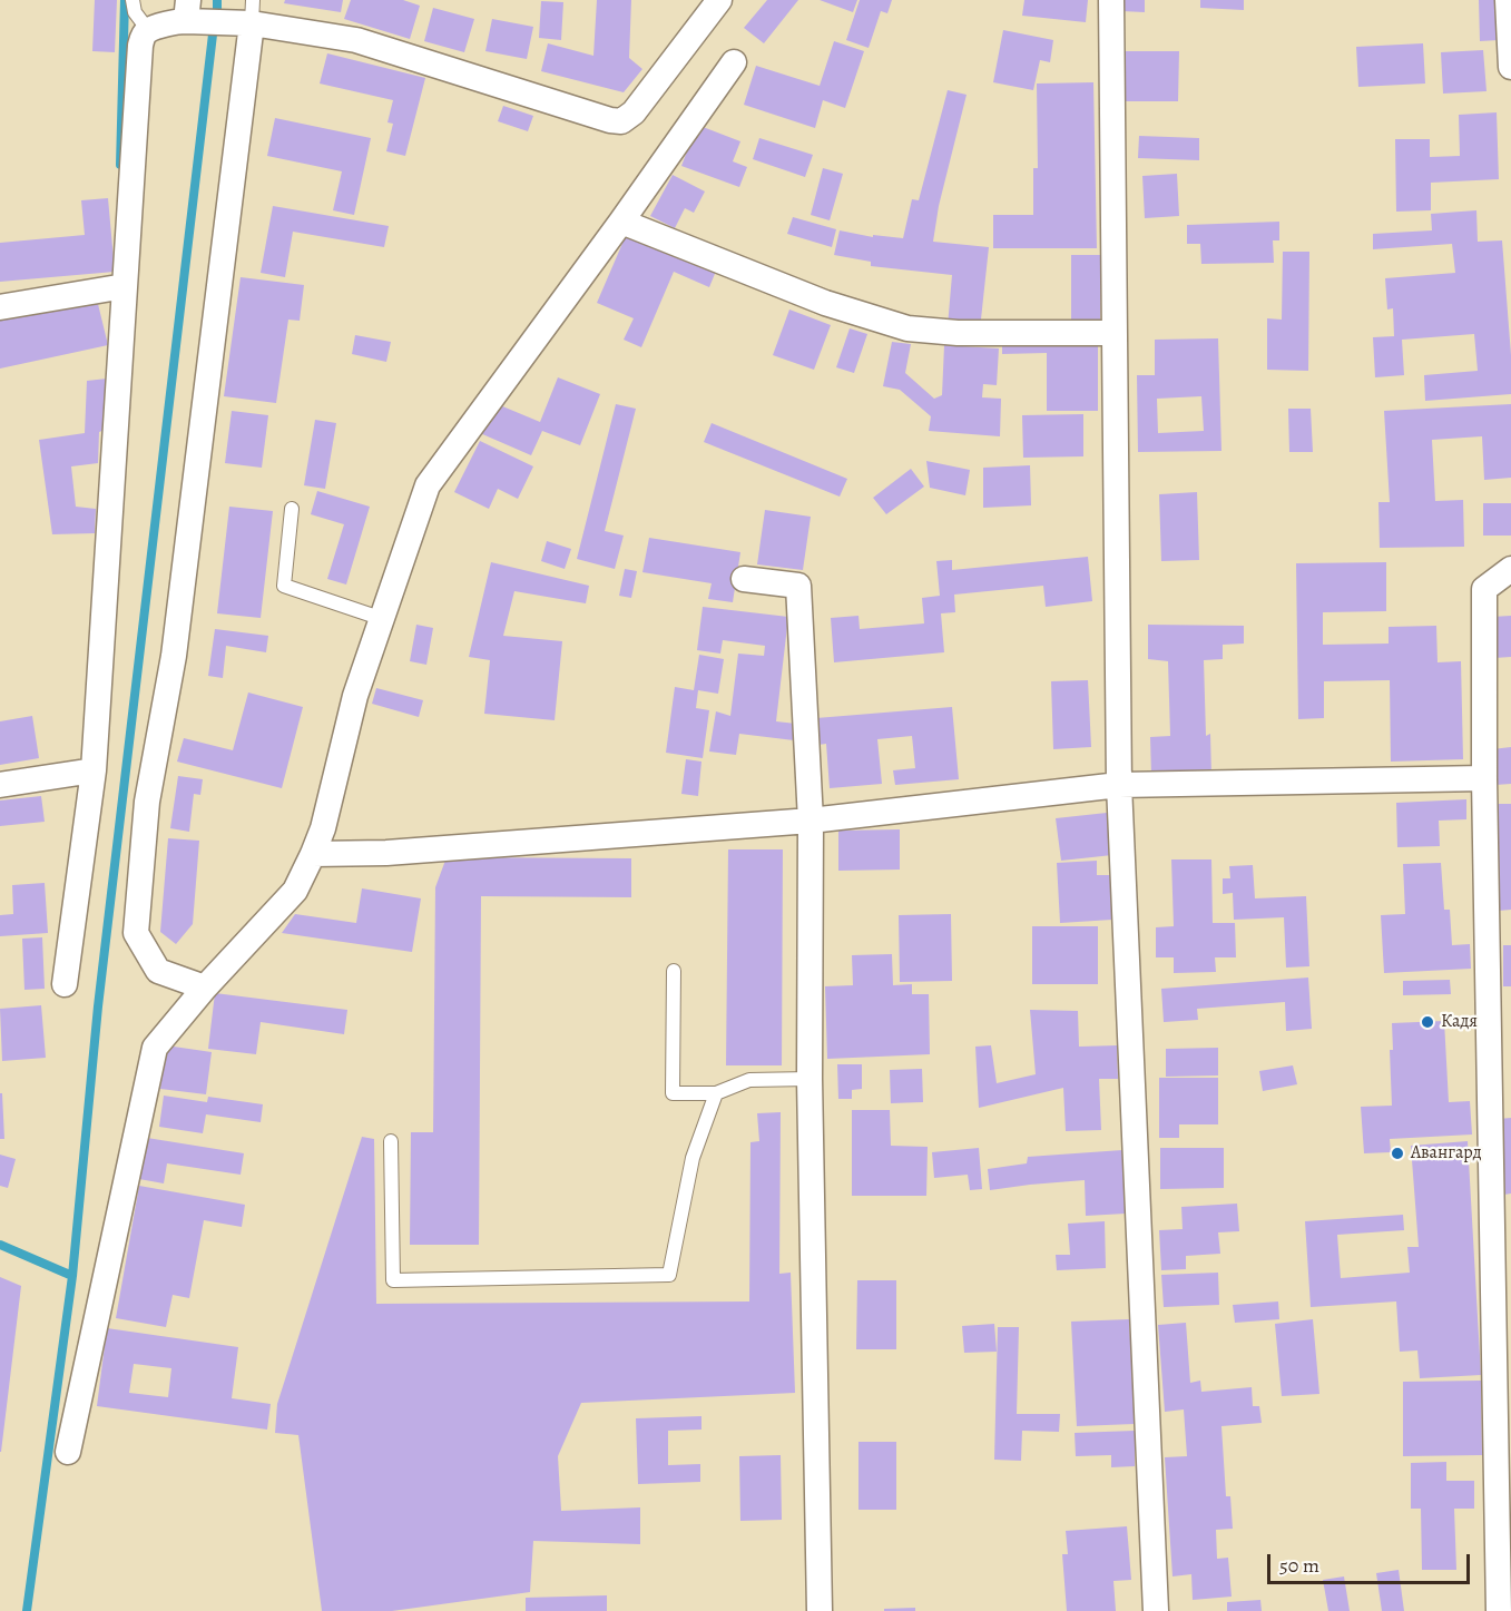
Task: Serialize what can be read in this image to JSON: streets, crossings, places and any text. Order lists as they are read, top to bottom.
{
  "places": ["Кадя", "Авангард"],
  "scale_bar": "50 m"
}
